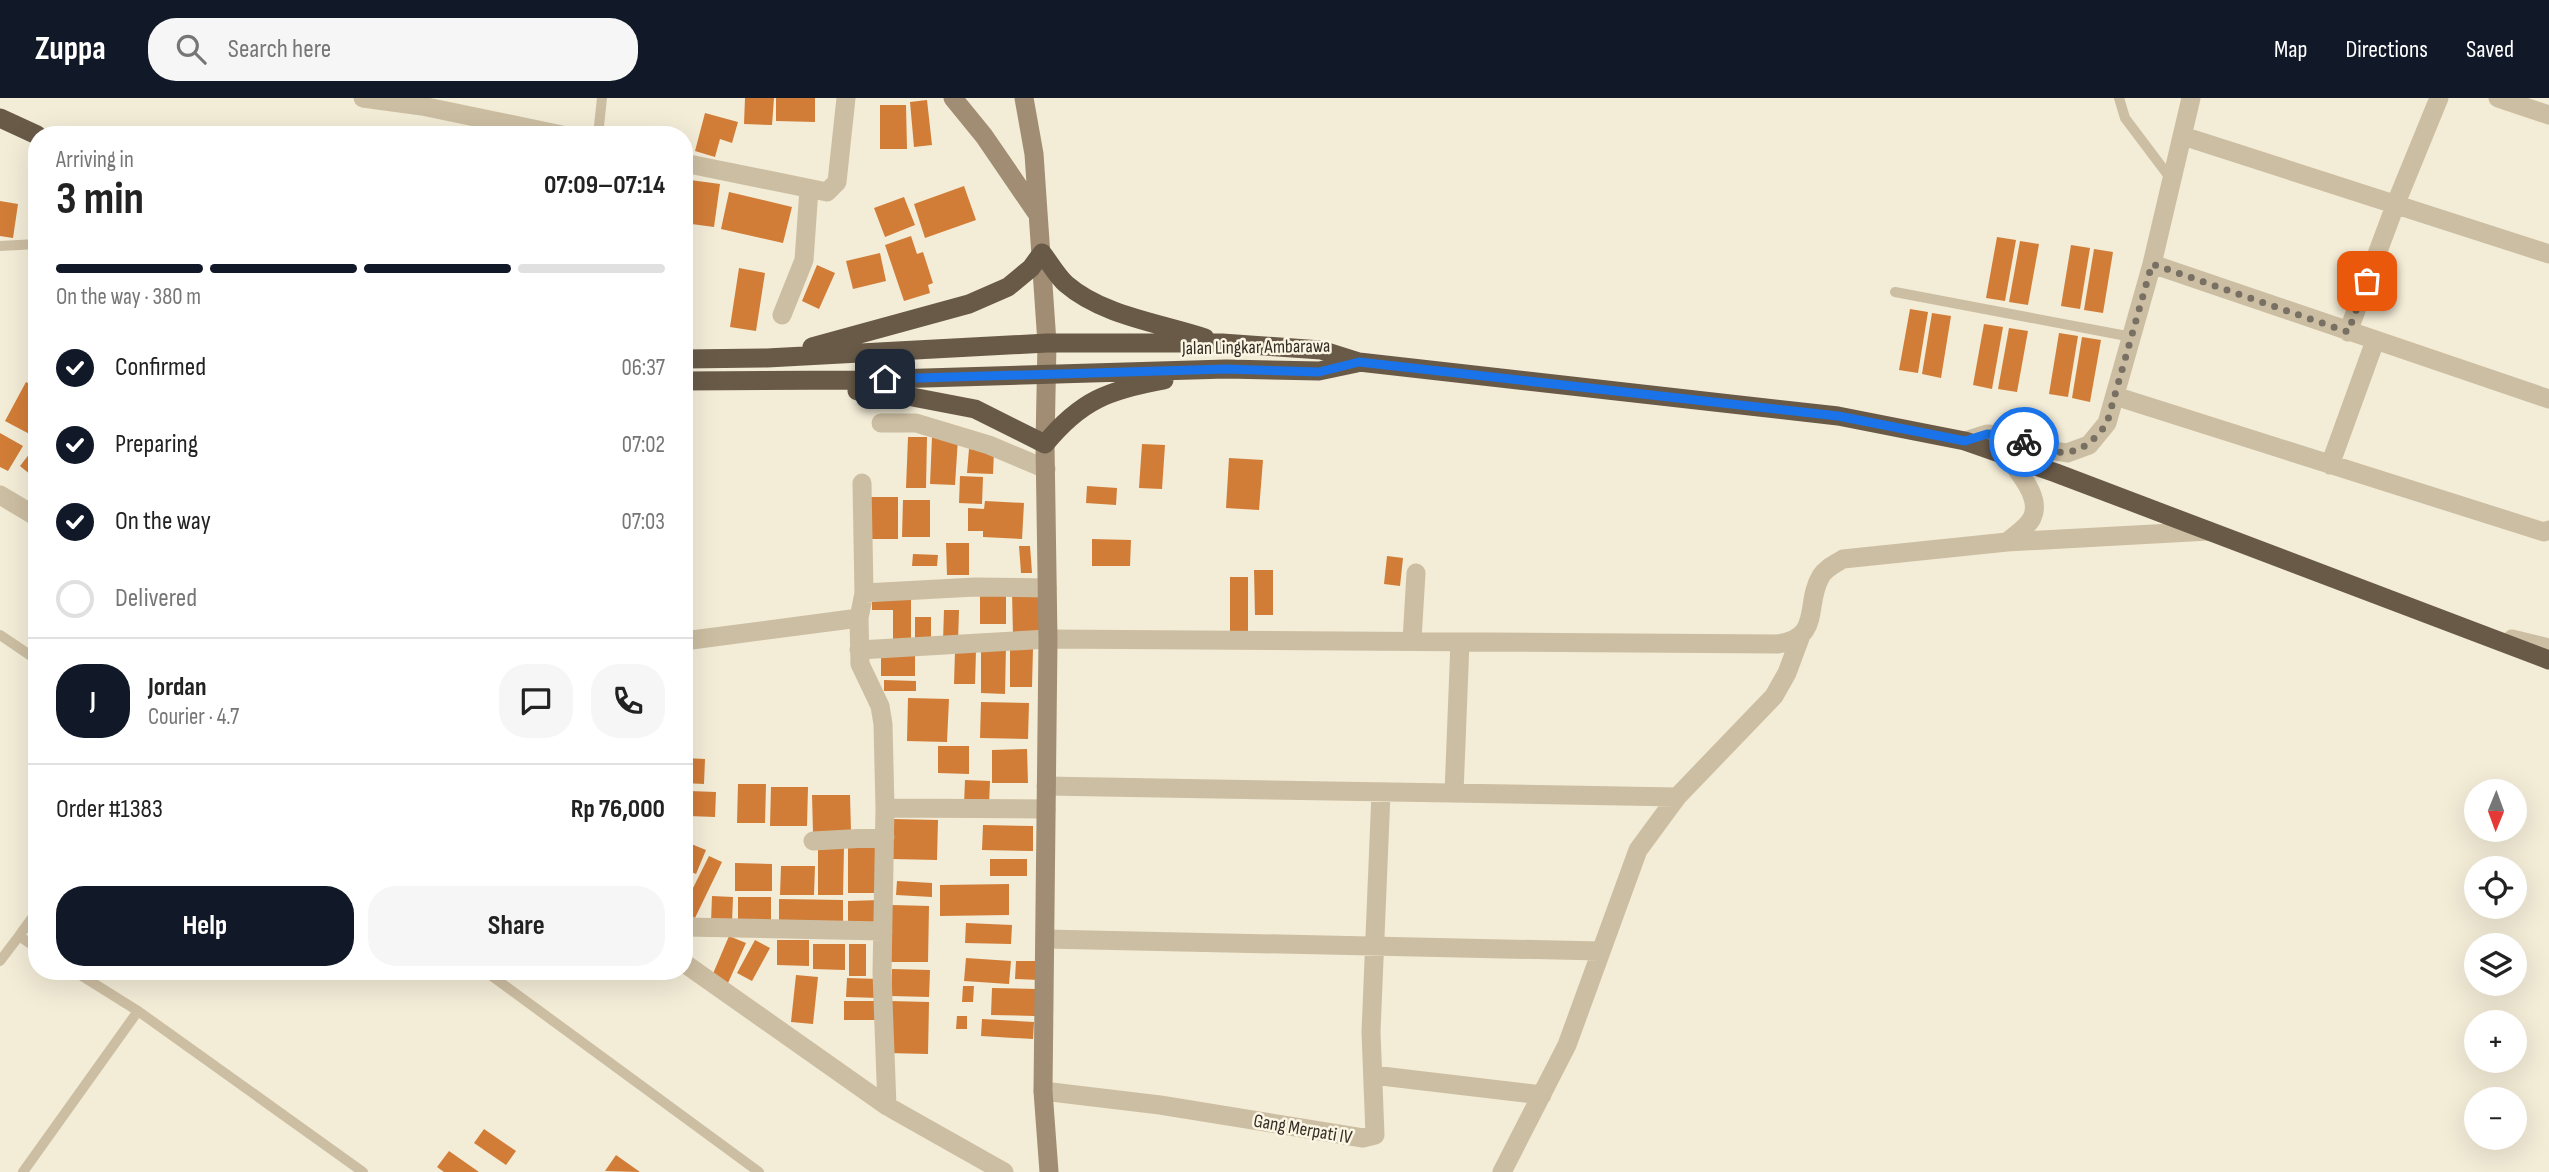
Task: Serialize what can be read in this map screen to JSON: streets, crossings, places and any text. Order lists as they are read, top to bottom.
{
  "streets": {
    "highway": ["Jalan Lingkar Ambarawa"],
    "street": ["Gang Merpati IV"]
  },
  "north": "bottom",
  "page": {
    "header": "Zuppa",
    "search": "Search here",
    "nav": ["Map", "Directions", "Saved"],
    "heading": ["3 min", "Arriving in", "07:09–07:14"],
    "panel": [
      "Jordan",
      "Courier · 4.7",
      "Order #1383",
      "Rp 76,000"
    ],
    "bar": "On the way · 380 m",
    "list": [
      ["Confirmed", "06:37"],
      ["Preparing", "07:02"],
      ["On the way", "07:03"],
      "Delivered"
    ],
    "round": "J",
    "map_buttons": ["+", "−"],
    "buttons": ["Help", "Share"]
  }
}
